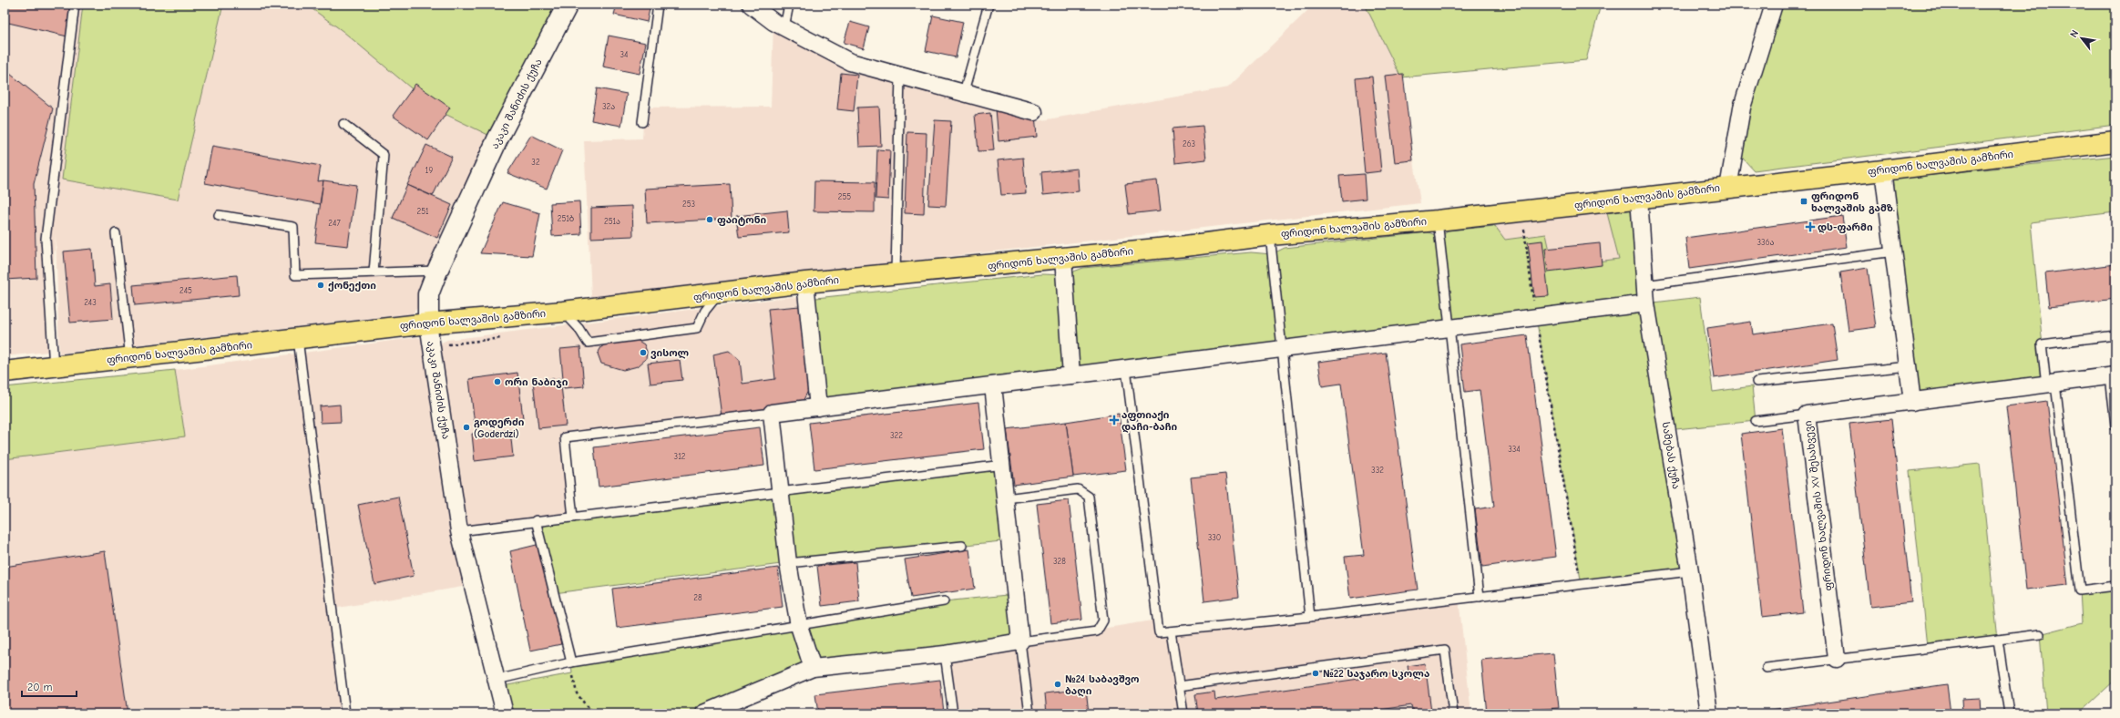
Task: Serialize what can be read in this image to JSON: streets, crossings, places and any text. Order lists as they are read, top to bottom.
{
  "streets": {
    "main road": ["ფრიდონ ხალვაშის გამზირი"],
    "street": ["აკაკი შანიძის ქუჩა", "სამებას ქუჩა", "ფრიდონ ხალვაშის XV შესახვევი"]
  },
  "crossings": [
    ["აკაკი შანიძის ქუჩა", "ფრიდონ ხალვაშის გამზირი"],
    ["ფრიდონ ხალვაშის გამზირი", "სამებას ქუჩა"]
  ],
  "places": {
    "transit": ["ფრიდონ ხალვაშის გამზ."],
    "other": [
      "ფაიტონი",
      "ქონექთი",
      "ვისოლ",
      "ორი ნაბიჯი",
      "გოდერძი (Goderdzi)",
      "№22 საჯარო სკოლა",
      "№24 საბავშვო ბაღი"
    ],
    "health": ["დს-ფარმი", "აფთიაქი დაჩი-ბაჩი"]
  },
  "house_numbers": [
    "34",
    "32ა",
    "263",
    "32",
    "19",
    "255",
    "253",
    "251",
    "251ბ",
    "251ა",
    "247",
    "336ა",
    "245",
    "243",
    "322",
    "334",
    "312",
    "332",
    "330",
    "328",
    "28"
  ],
  "scale_bar": "20 m",
  "north": "top left"
}
